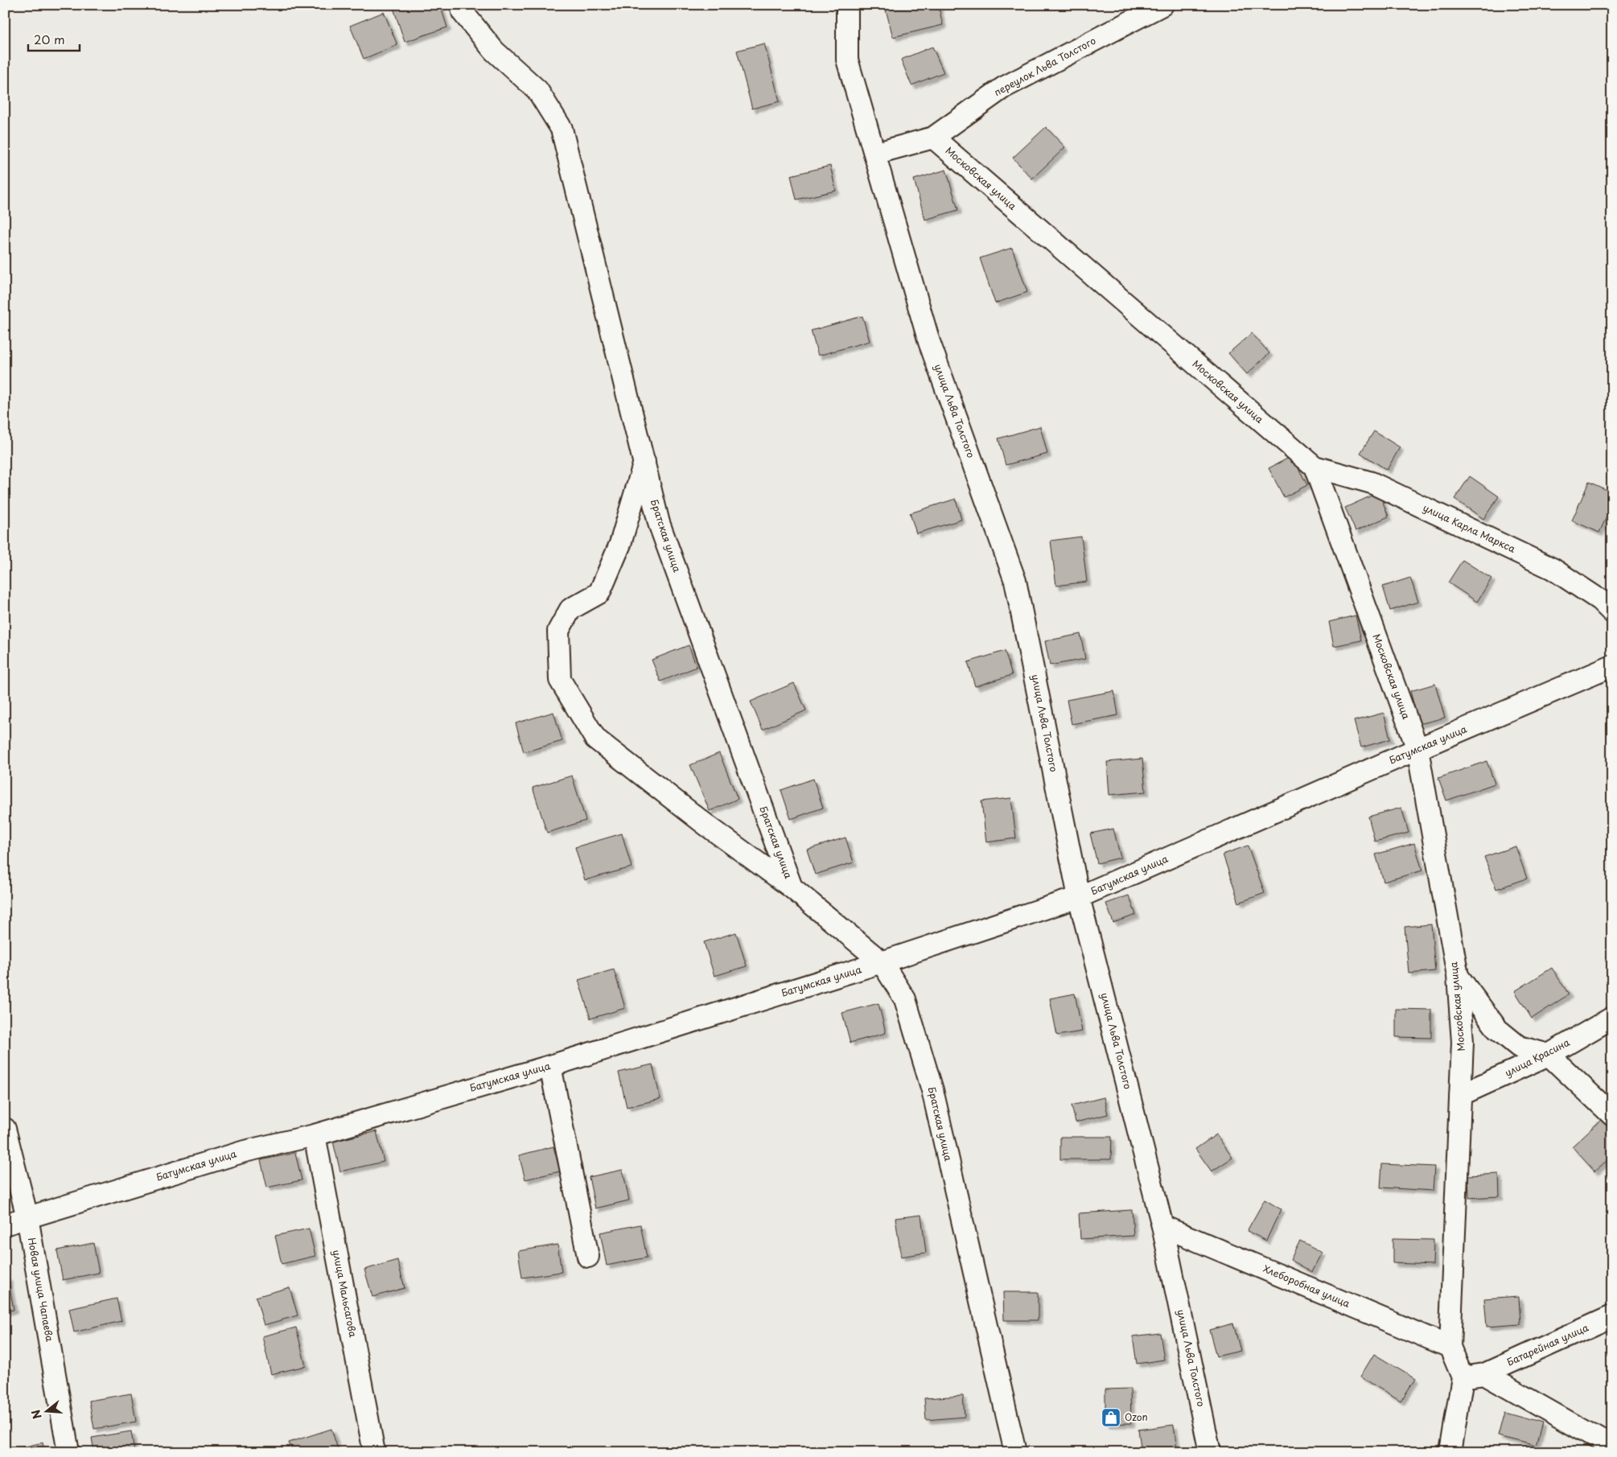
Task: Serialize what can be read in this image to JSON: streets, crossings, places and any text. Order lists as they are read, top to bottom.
{
  "streets": {
    "street": [
      "переулок Льва Толстого",
      "Московская улица",
      "улица Льва Толстого",
      "улица Карла Маркса",
      "Братская улица",
      "Батумская улица",
      "улица Красина",
      "Хлеборобная улица",
      "Новая улица Чапаева",
      "улица Мальсагова",
      "Батарейная улица"
    ]
  },
  "crossings": [
    ["переулок Льва Толстого", "Московская улица"],
    ["Московская улица", "улица Карла Маркса"],
    ["Московская улица", "Батумская улица"],
    ["Московская улица", "улица Красина"],
    ["Московская улица", "Хлеборобная улица"],
    ["улица Льва Толстого", "Батумская улица"],
    ["улица Льва Толстого", "Хлеборобная улица"],
    ["Братская улица", "Батумская улица"],
    ["Батумская улица", "Новая улица Чапаева"],
    ["Батумская улица", "улица Мальсагова"]
  ],
  "places": {
    "shop": ["Ozon"]
  },
  "scale_bar": "20 m",
  "north": "left"
}
